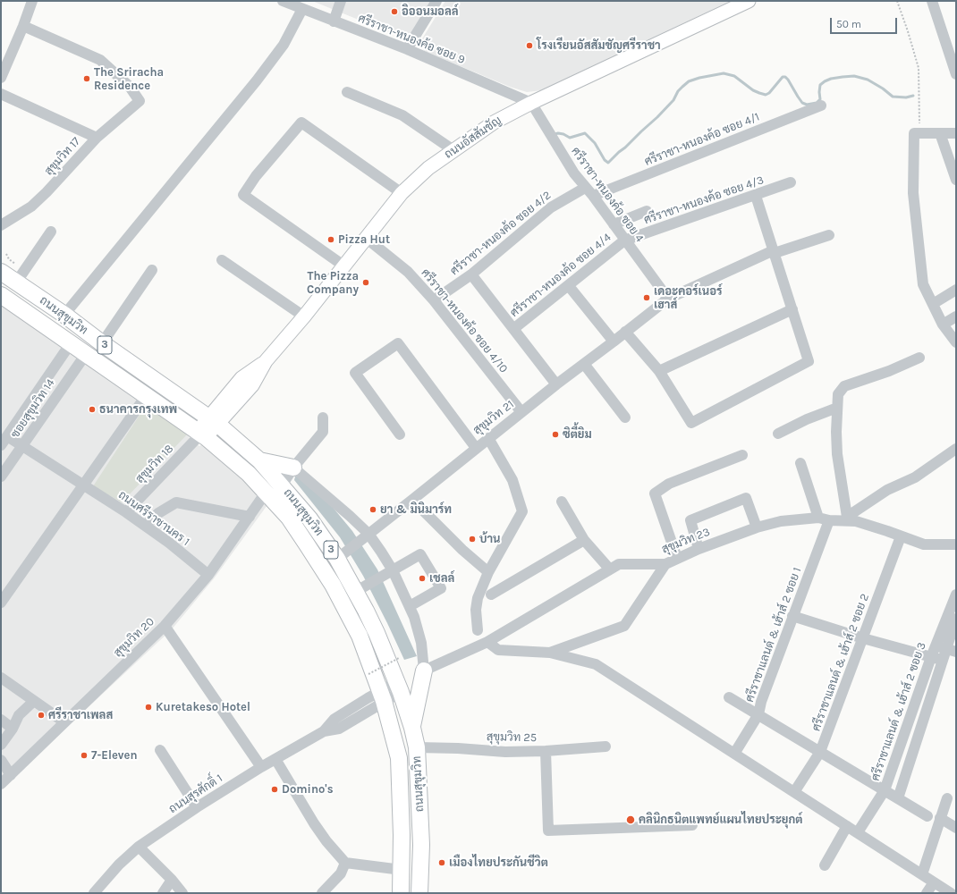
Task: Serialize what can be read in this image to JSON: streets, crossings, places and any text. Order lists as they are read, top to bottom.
{
  "streets": {
    "highway": ["ถนนสุขุมวิท", "3"],
    "main road": ["ถนนอัสสัมชัญ"],
    "street": [
      "ศรีราชา-หนองค้อ ซอย 9",
      "ศรีราชา-หนองค้อ ซอย 4/1",
      "สุขุมวิท 17",
      "ศรีราชา-หนองค้อ ซอย 4",
      "ศรีราชา-หนองค้อ ซอย 4/3",
      "ศรีราชา-หนองค้อ ซอย 4/2",
      "ศรีราชา-หนองค้อ ซอย 4/4",
      "ศรีราชา-หนองค้อ ซอย 4/10",
      "ซอยสุขุมวิท 14",
      "สุขุมวิท 21",
      "สุขุมวิท 18",
      "ถนนศรีราชานคร 1",
      "สุขุมวิท 23",
      "ศรีราชาแลนด์ & เฮ้าส์ 2 ซอย 1",
      "สุขุมวิท 20",
      "ศรีราชาแลนด์ & เฮ้าส์ 2 ซอย 2",
      "ศรีราชาแลนด์ & เฮ้าส์ 2 ซอย 3",
      "สุขุมวิท 25",
      "ถนนสุรศักดิ์ 1"
    ]
  },
  "crossings": [
    ["ศรีราชา-หนองค้อ ซอย 9", "ถนนอัสสัมชัญ"],
    ["ศรีราชา-หนองค้อ ซอย 9", "ศรีราชา-หนองค้อ ซอย 4"],
    ["ถนนอัสสัมชัญ", "ศรีราชา-หนองค้อ ซอย 4"],
    ["ถนนอัสสัมชัญ", "ถนนสุขุมวิท"],
    ["ถนนอัสสัมชัญ", "ศรีราชา-หนองค้อ ซอย 4/10"],
    ["ถนนอัสสัมชัญ", "สุขุมวิท 18"],
    ["ศรีราชา-หนองค้อ ซอย 4/1", "ศรีราชา-หนองค้อ ซอย 4"],
    ["ศรีราชา-หนองค้อ ซอย 4", "ศรีราชา-หนองค้อ ซอย 4/3"],
    ["ศรีราชา-หนองค้อ ซอย 4", "ศรีราชา-หนองค้อ ซอย 4/2"],
    ["ศรีราชา-หนองค้อ ซอย 4", "ศรีราชา-หนองค้อ ซอย 4/4"],
    ["ศรีราชา-หนองค้อ ซอย 4", "สุขุมวิท 21"],
    ["ศรีราชา-หนองค้อ ซอย 4/3", "ศรีราชา-หนองค้อ ซอย 4/4"],
    ["ศรีราชา-หนองค้อ ซอย 4/2", "ศรีราชา-หนองค้อ ซอย 4/10"],
    ["ถนนสุขุมวิท", "ซอยสุขุมวิท 14"],
    ["ถนนสุขุมวิท", "สุขุมวิท 21"],
    ["ถนนสุขุมวิท", "สุขุมวิท 18"],
    ["ถนนสุขุมวิท", "สุขุมวิท 20"],
    ["ถนนสุขุมวิท", "สุขุมวิท 25"],
    ["ถนนสุขุมวิท", "ถนนสุรศักดิ์ 1"],
    ["ศรีราชา-หนองค้อ ซอย 4/10", "สุขุมวิท 21"],
    ["ซอยสุขุมวิท 14", "ถนนศรีราชานคร 1"],
    ["สุขุมวิท 18", "ถนนศรีราชานคร 1"],
    ["ถนนศรีราชานคร 1", "สุขุมวิท 20"],
    ["สุขุมวิท 23", "ศรีราชาแลนด์ & เฮ้าส์ 2 ซอย 1"],
    ["สุขุมวิท 23", "ศรีราชาแลนด์ & เฮ้าส์ 2 ซอย 2"]
  ],
  "places": [
    "อิออนมอลล์",
    "โรงเรียนอัสสัมชัญศรีราชา",
    "The Sriracha Residence",
    "Pizza Hut",
    "The Pizza Company",
    "เดอะคอร์เนอร์ เฮาส์",
    "ธนาคารกรุงเทพ",
    "ซิตี้ยิม",
    "ยา & มินิมาร์ท",
    "บ้าน",
    "เชลล์",
    "Kuretakeso Hotel",
    "ศรีราชาเพลส",
    "7-Eleven",
    "Domino's",
    "คลินิกธนิตแพทย์แผนไทยประยุกต์",
    "เมืองไทยประกันชีวิต"
  ],
  "scale_bar": "50 m"
}
